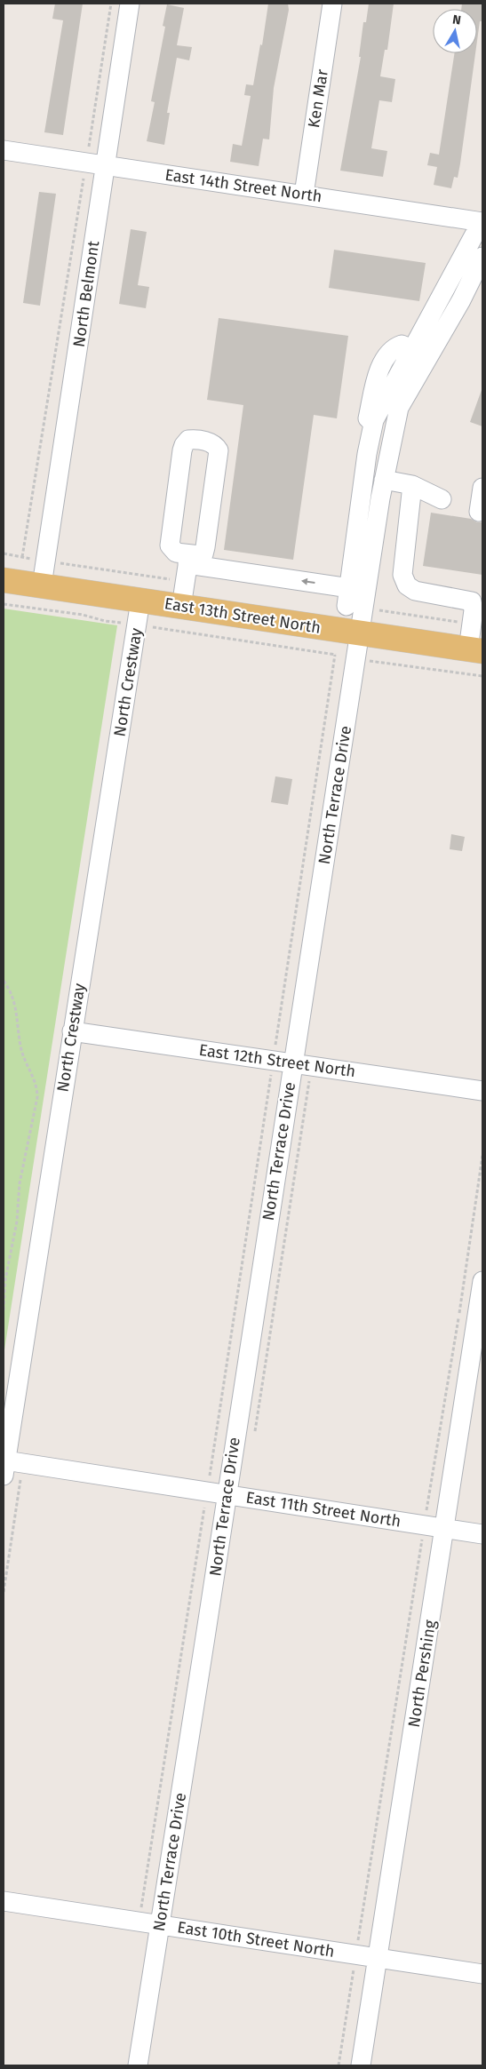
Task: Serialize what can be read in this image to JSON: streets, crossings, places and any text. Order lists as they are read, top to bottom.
{
  "streets": {
    "main road": ["East 13th Street North"],
    "street": [
      "Ken Mar",
      "East 14th Street North",
      "North Belmont",
      "North Crestway",
      "North Terrace Drive",
      "East 12th Street North",
      "East 11th Street North",
      "North Pershing",
      "East 10th Street North"
    ]
  },
  "crossings": [
    ["Ken Mar", "East 14th Street North"],
    ["East 14th Street North", "North Belmont"],
    ["North Belmont", "East 13th Street North"],
    ["East 13th Street North", "North Crestway"],
    ["East 13th Street North", "North Terrace Drive"],
    ["North Crestway", "East 12th Street North"],
    ["North Crestway", "East 11th Street North"],
    ["North Terrace Drive", "East 12th Street North"],
    ["North Terrace Drive", "East 11th Street North"],
    ["North Terrace Drive", "East 10th Street North"],
    ["East 11th Street North", "North Pershing"],
    ["North Pershing", "East 10th Street North"]
  ],
  "north": "top"
}
